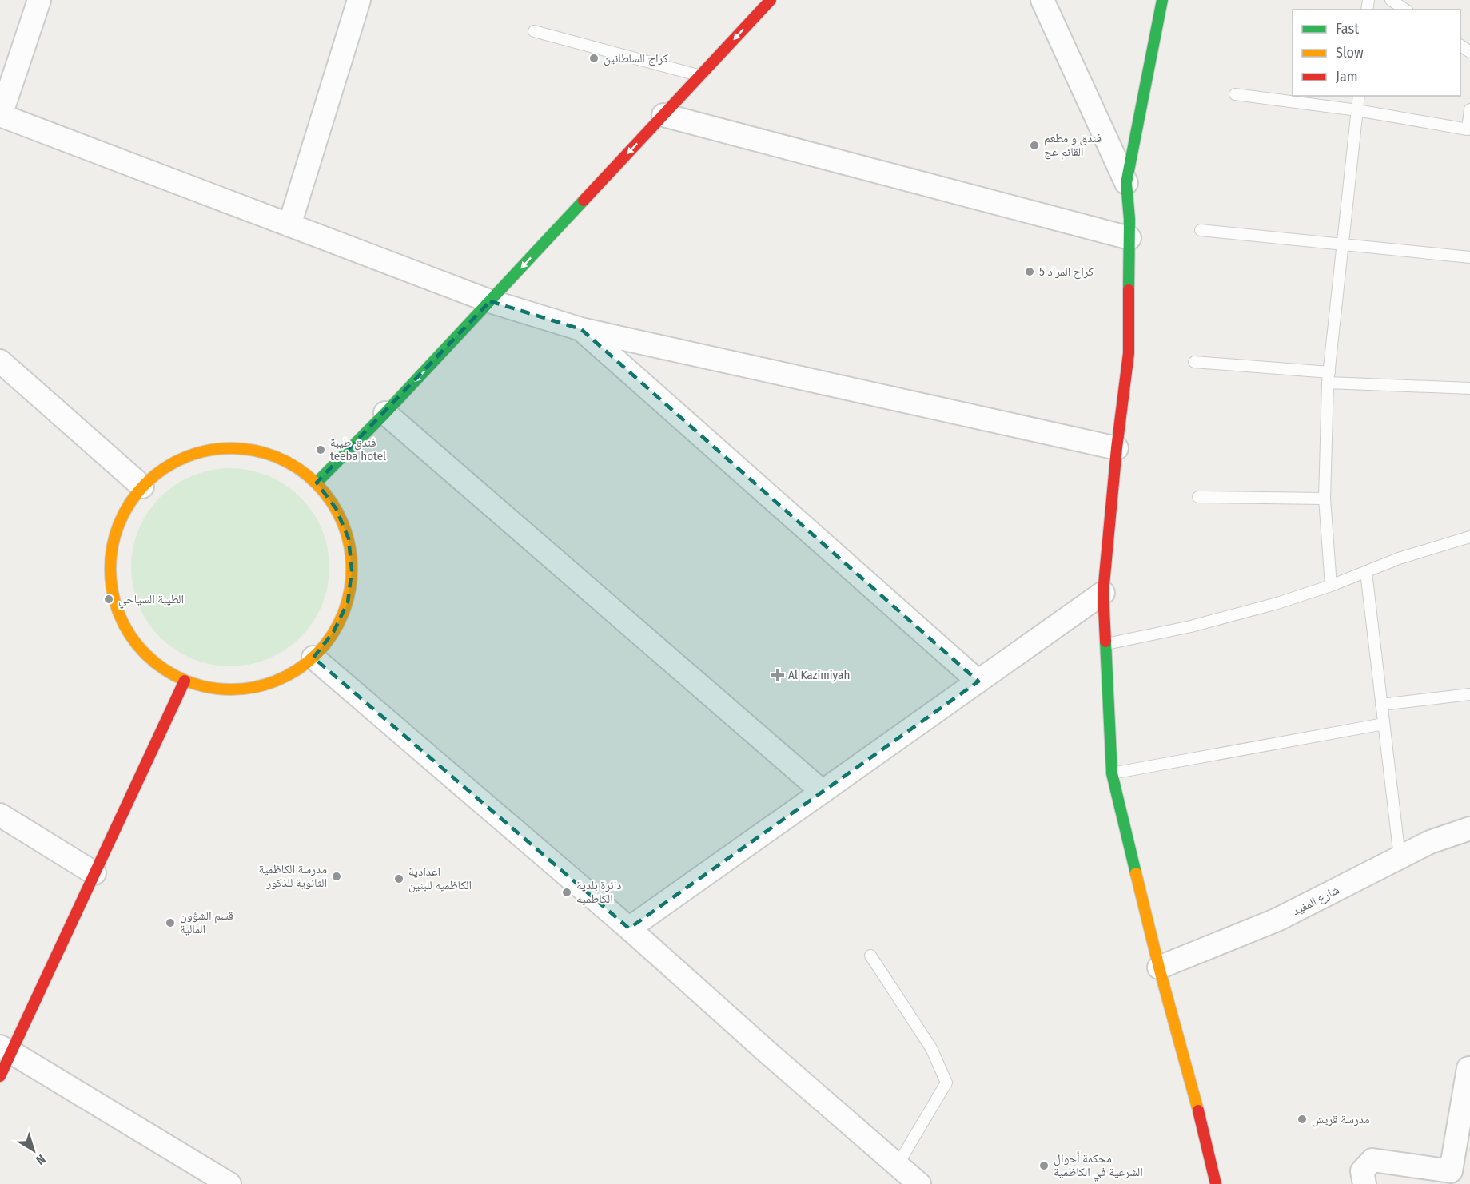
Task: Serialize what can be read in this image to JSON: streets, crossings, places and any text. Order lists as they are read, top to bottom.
{
  "streets": {
    "street": ["شارع المفيد"]
  },
  "places": {
    "other": [
      "كراج السلطانين",
      "فندق و مطعم القائم عج",
      "كراج المراد 5",
      "فندق طيبة teeba hotel",
      "الطيبة السياحي",
      "مدرسة الكاظمية الثانوية للذكور",
      "اعدادية الكاظميه للبنين",
      "دائرة بلدية الكاظميه",
      "قسم الشؤون المالية",
      "مدرسة قريش",
      "محكمة أحوال الشرعية في الكاظمية"
    ],
    "health": ["Al Kazimiyah"]
  },
  "legend": ["Fast", "Slow", "Jam"],
  "north": "bottom right"
}
